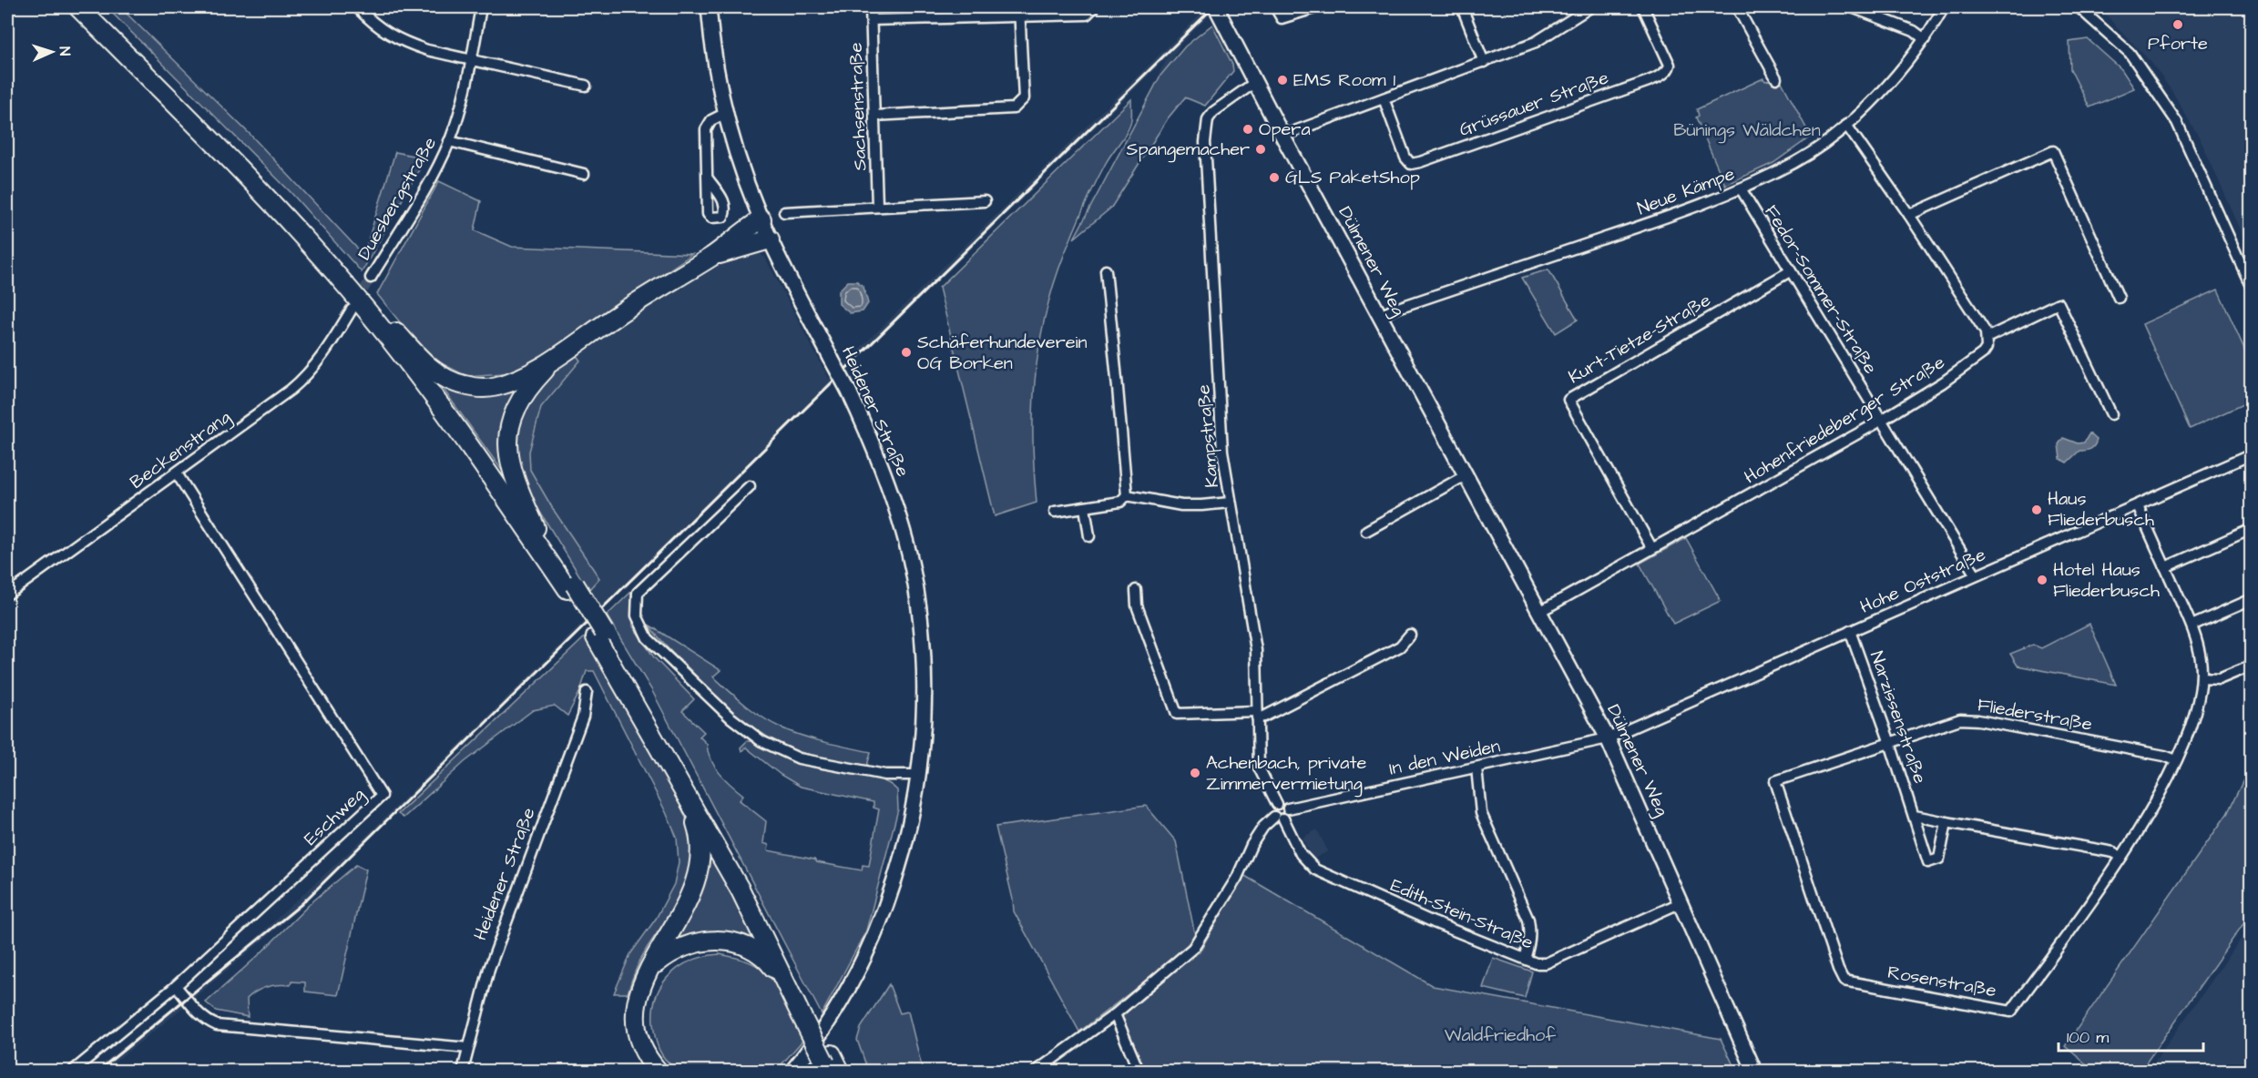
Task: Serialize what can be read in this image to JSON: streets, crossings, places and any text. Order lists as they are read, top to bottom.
{
  "streets": {
    "street": [
      "Grüssauer Straße",
      "Sachsenstraße",
      "Neue Kämpe",
      "Duesbergstraße",
      "Dülmener Weg",
      "Fedor-Sommer-Straße",
      "Kurt-Tietze-Straße",
      "Heidener Straße",
      "Hohenfriedeberger Straße",
      "Kampstraße",
      "Beckenstrang",
      "Hohe Oststraße",
      "Fliederstraße",
      "Narzissenstraße",
      "In den Weiden",
      "Eschweg",
      "Edith-Stein-Straße",
      "Rosenstraße"
    ]
  },
  "crossings": [
    ["Neue Kämpe", "Dülmener Weg"],
    ["Neue Kämpe", "Fedor-Sommer-Straße"],
    ["Dülmener Weg", "Hohenfriedeberger Straße"],
    ["Dülmener Weg", "Kampstraße"],
    ["Dülmener Weg", "Hohe Oststraße"],
    ["Dülmener Weg", "In den Weiden"],
    ["Dülmener Weg", "Edith-Stein-Straße"],
    ["Fedor-Sommer-Straße", "Kurt-Tietze-Straße"],
    ["Fedor-Sommer-Straße", "Hohenfriedeberger Straße"],
    ["Fedor-Sommer-Straße", "Hohe Oststraße"],
    ["Kurt-Tietze-Straße", "Hohenfriedeberger Straße"],
    ["Kampstraße", "In den Weiden"],
    ["Kampstraße", "Edith-Stein-Straße"],
    ["Beckenstrang", "Eschweg"],
    ["Hohe Oststraße", "Narzissenstraße"],
    ["Hohe Oststraße", "In den Weiden"],
    ["Hohe Oststraße", "Rosenstraße"],
    ["Fliederstraße", "Narzissenstraße"],
    ["Fliederstraße", "Rosenstraße"],
    ["Narzissenstraße", "Rosenstraße"],
    ["In den Weiden", "Edith-Stein-Straße"]
  ],
  "parks": ["Bünings Wäldchen", "Waldfriedhof"],
  "places": [
    "Pforte",
    "EMS Room 1",
    "Opera",
    "Spangemacher",
    "GLS PaketShop",
    "Schäferhundeverein OG Borken",
    "Haus Fliederbusch",
    "Hotel Haus Fliederbusch",
    "Achenbach, private Zimmervermietung"
  ],
  "scale_bar": "100 m",
  "north": "right"
}
